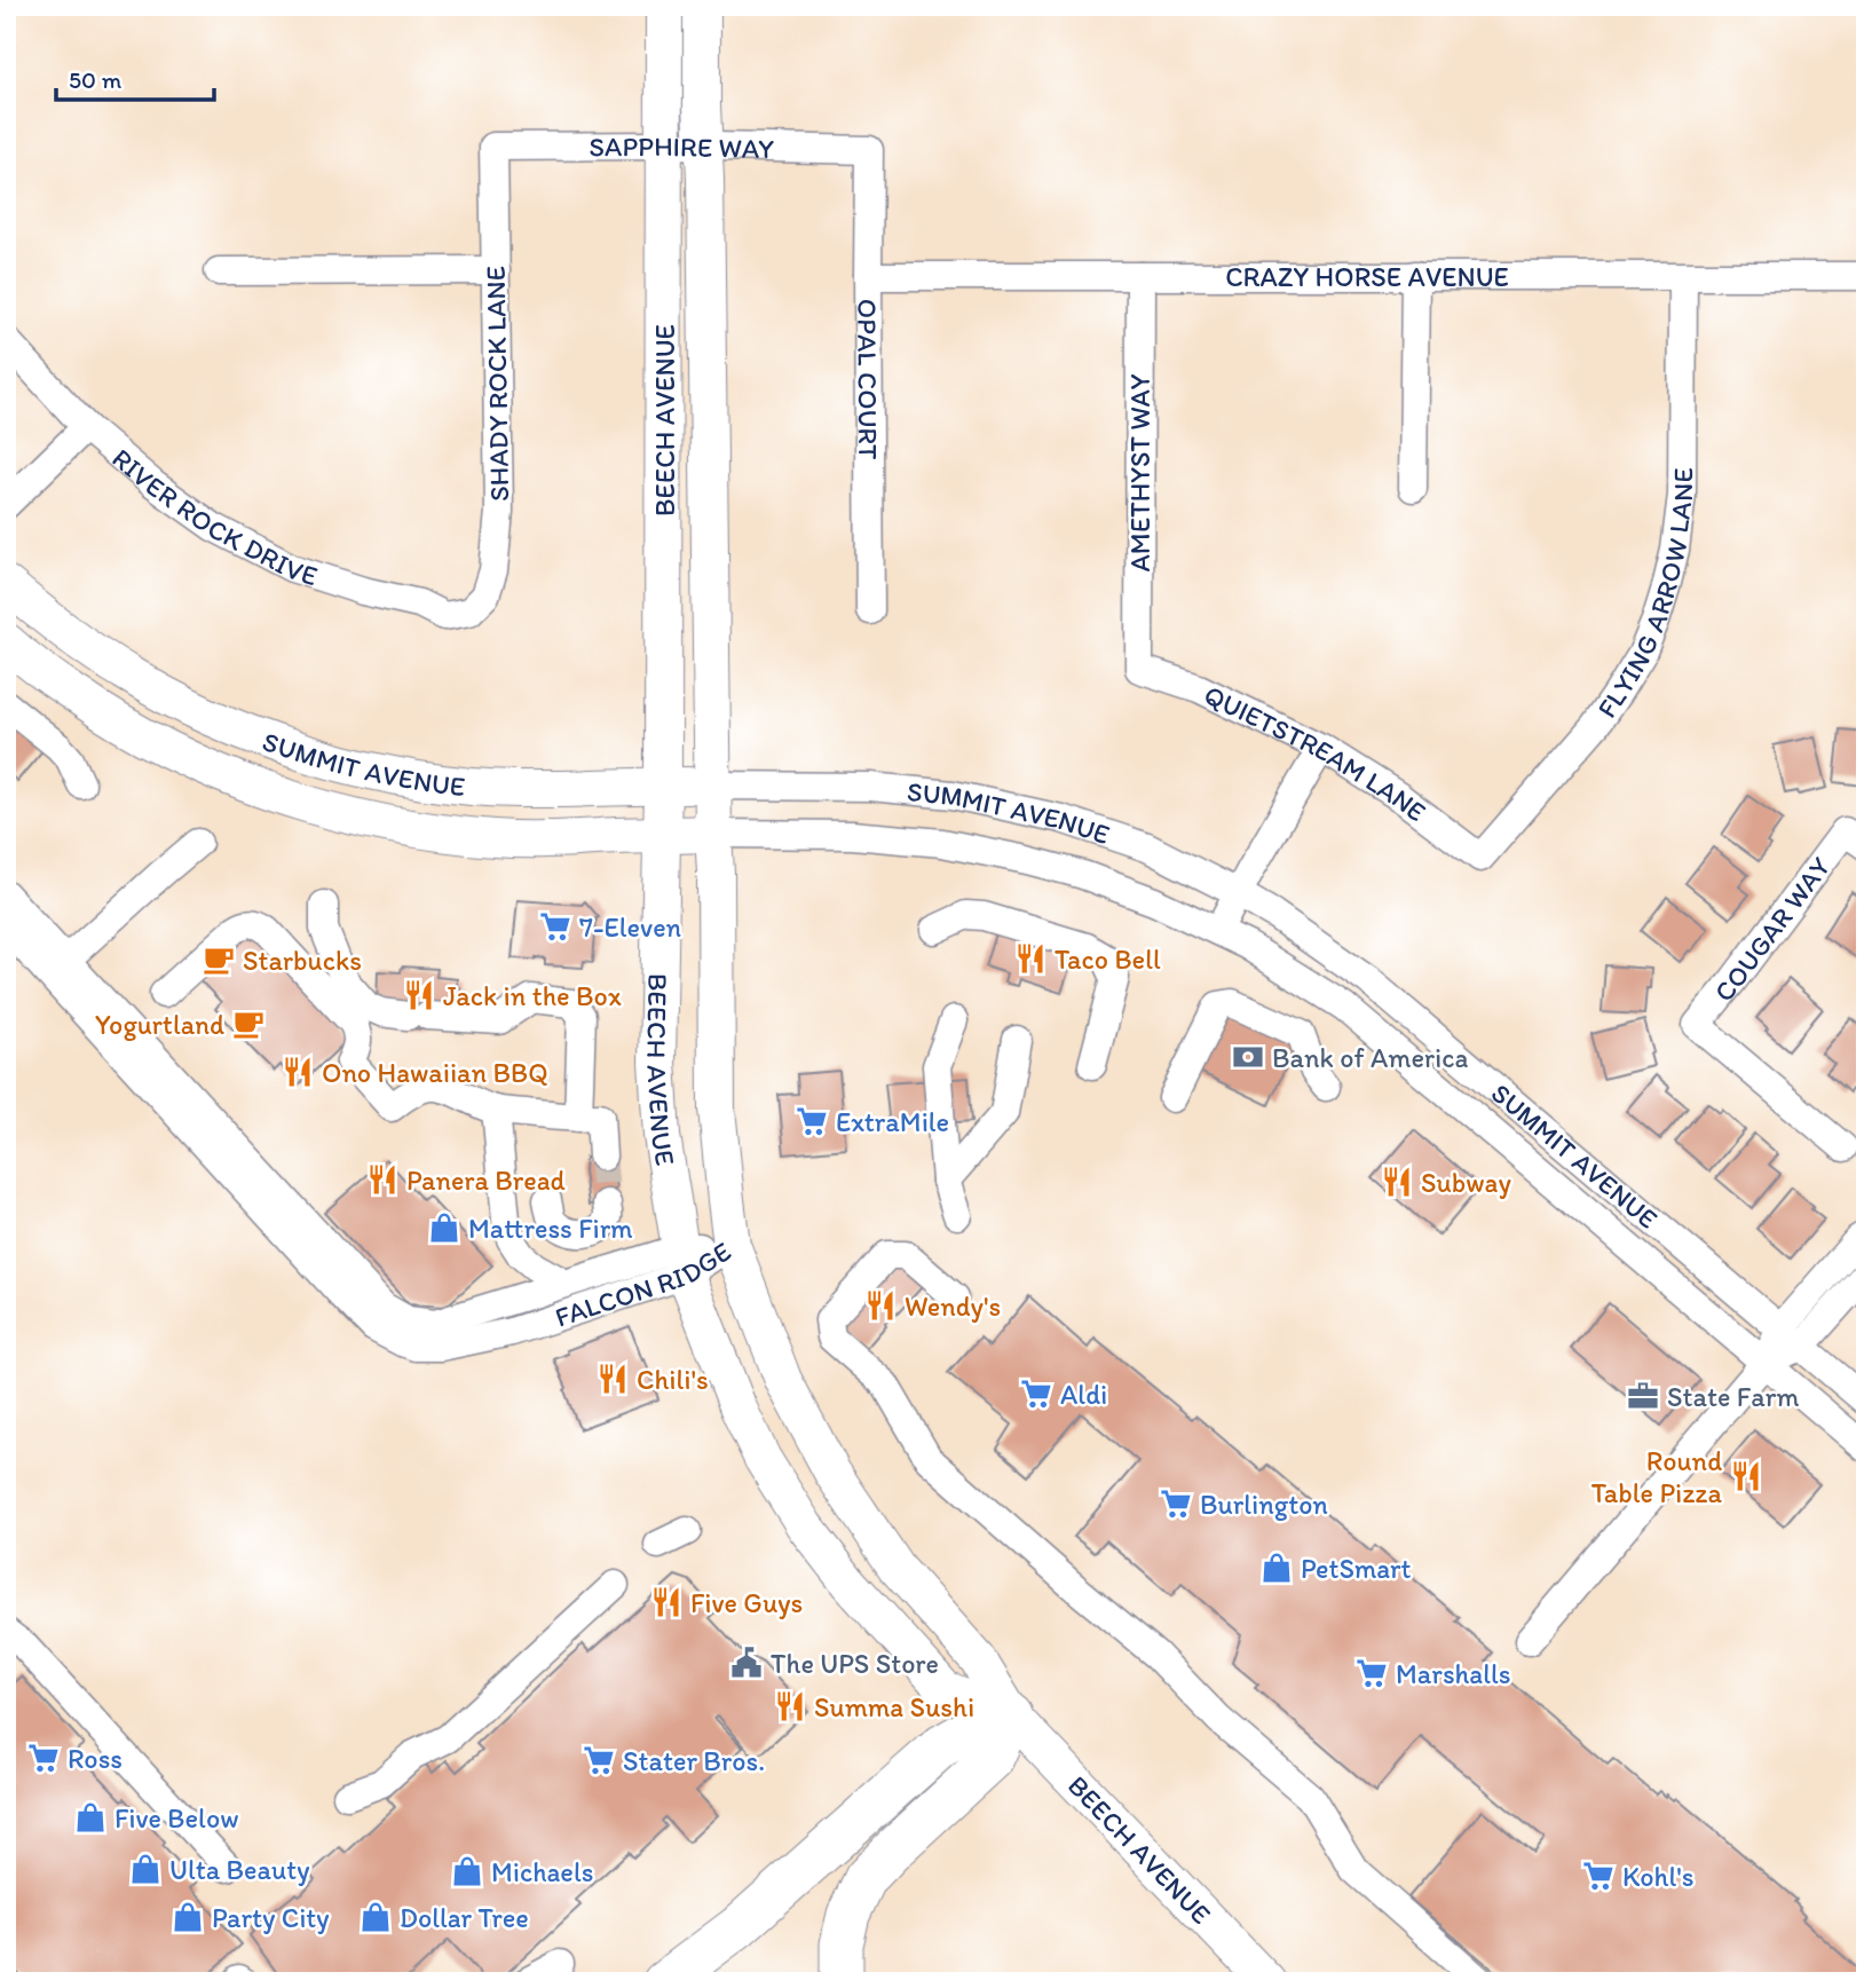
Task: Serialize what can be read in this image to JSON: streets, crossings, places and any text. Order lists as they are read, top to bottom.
{
  "streets": {
    "main road": ["BEECH AVENUE", "SUMMIT AVENUE"],
    "street": [
      "SAPPHIRE WAY",
      "CRAZY HORSE AVENUE",
      "OPAL COURT",
      "SHADY ROCK LANE",
      "AMETHYST WAY",
      "RIVER ROCK DRIVE",
      "FLYING ARROW LANE",
      "QUIETSTREAM LANE",
      "COUGAR WAY",
      "FALCON RIDGE"
    ]
  },
  "crossings": [
    ["SAPPHIRE WAY", "OPAL COURT"],
    ["SAPPHIRE WAY", "SHADY ROCK LANE"],
    ["SAPPHIRE WAY", "BEECH AVENUE"],
    ["CRAZY HORSE AVENUE", "OPAL COURT"],
    ["CRAZY HORSE AVENUE", "AMETHYST WAY"],
    ["CRAZY HORSE AVENUE", "FLYING ARROW LANE"],
    ["SHADY ROCK LANE", "RIVER ROCK DRIVE"],
    ["BEECH AVENUE", "SUMMIT AVENUE"],
    ["BEECH AVENUE", "FALCON RIDGE"],
    ["AMETHYST WAY", "QUIETSTREAM LANE"],
    ["FLYING ARROW LANE", "QUIETSTREAM LANE"]
  ],
  "places": {
    "supermarket": [
      "7-Eleven",
      "ExtraMile",
      "Aldi",
      "Burlington",
      "Marshalls",
      "Ross",
      "Stater Bros.",
      "Kohl's"
    ],
    "restaurant": [
      "Taco Bell",
      "Jack in the Box",
      "Ono Hawaiian BBQ",
      "Panera Bread",
      "Subway",
      "Wendy's",
      "Chili's",
      "Round Table Pizza",
      "Five Guys",
      "Summa Sushi"
    ],
    "cafe": ["Starbucks", "Yogurtland"],
    "bank": ["Bank of America"],
    "shop": [
      "Mattress Firm",
      "PetSmart",
      "Five Below",
      "Ulta Beauty",
      "Michaels",
      "Party City",
      "Dollar Tree"
    ],
    "office": ["State Farm"],
    "public building": ["The UPS Store"]
  },
  "scale_bar": "50 m"
}
